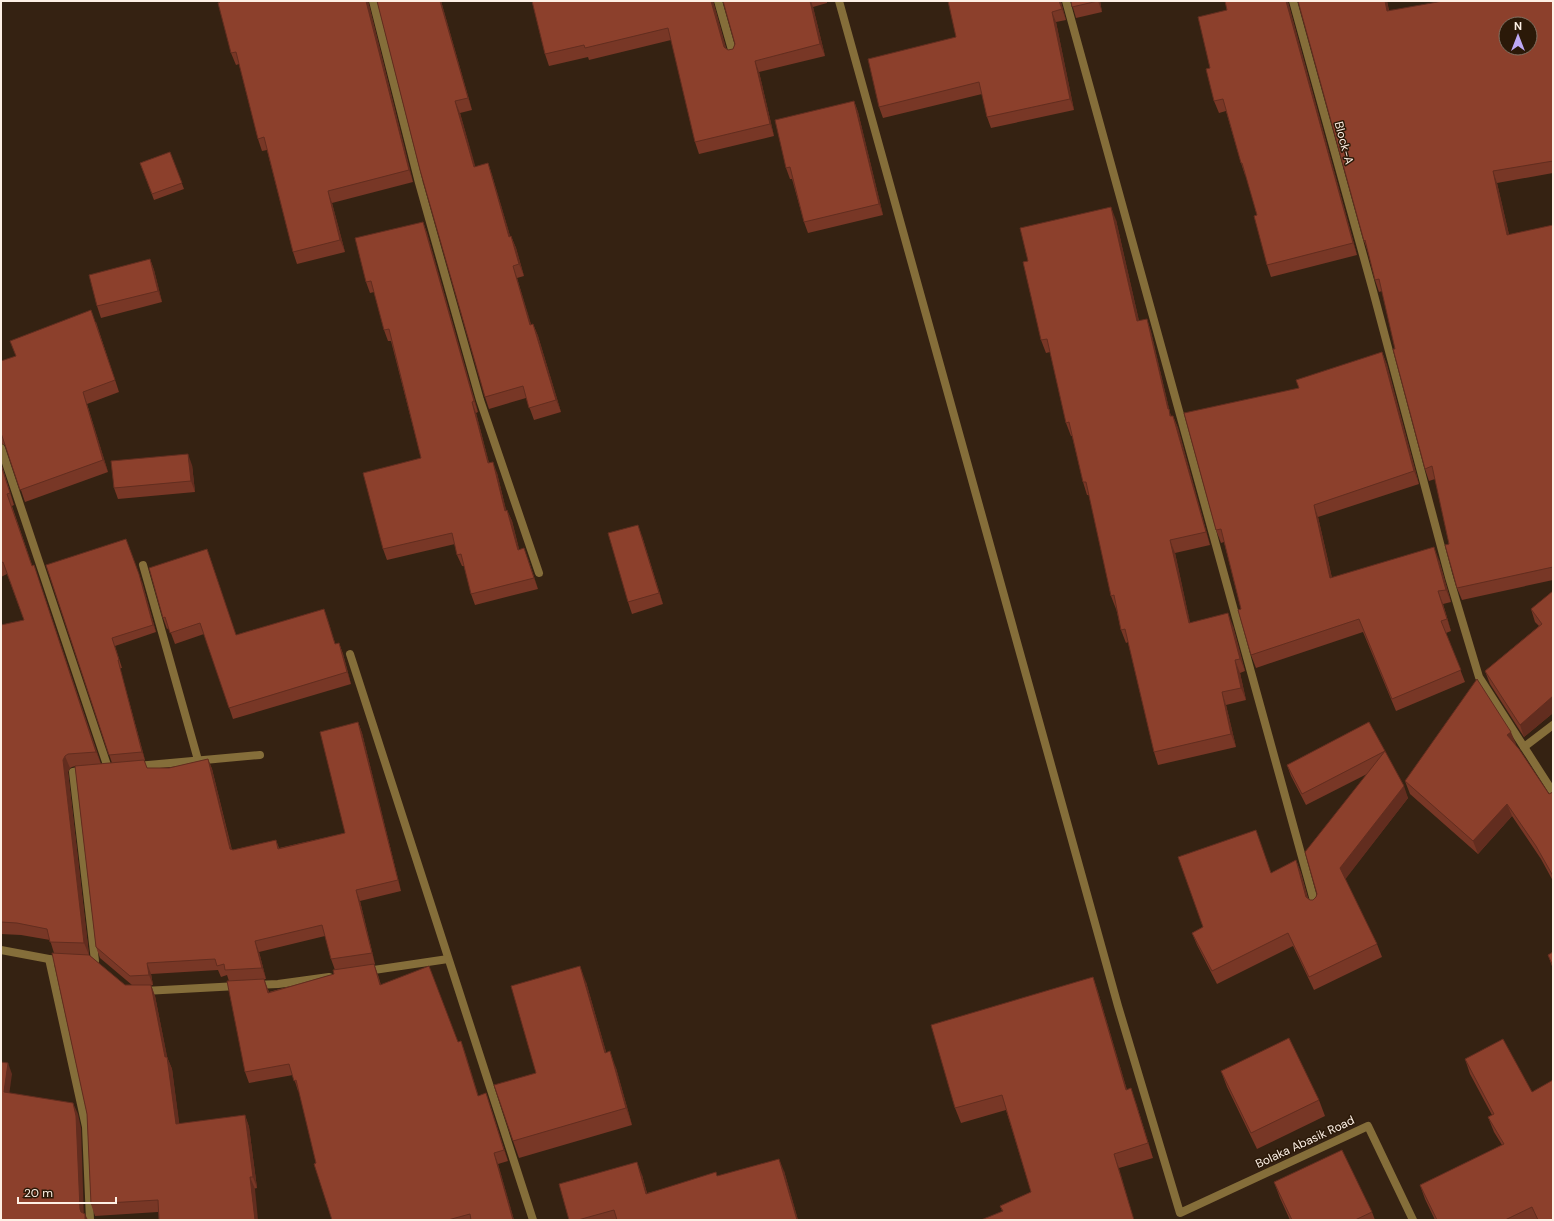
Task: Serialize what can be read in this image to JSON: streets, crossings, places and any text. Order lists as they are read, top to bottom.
{
  "streets": {
    "street": ["Block-A", "Bolaka Abasik Road"]
  },
  "scale_bar": "20 m",
  "north": "top"
}
